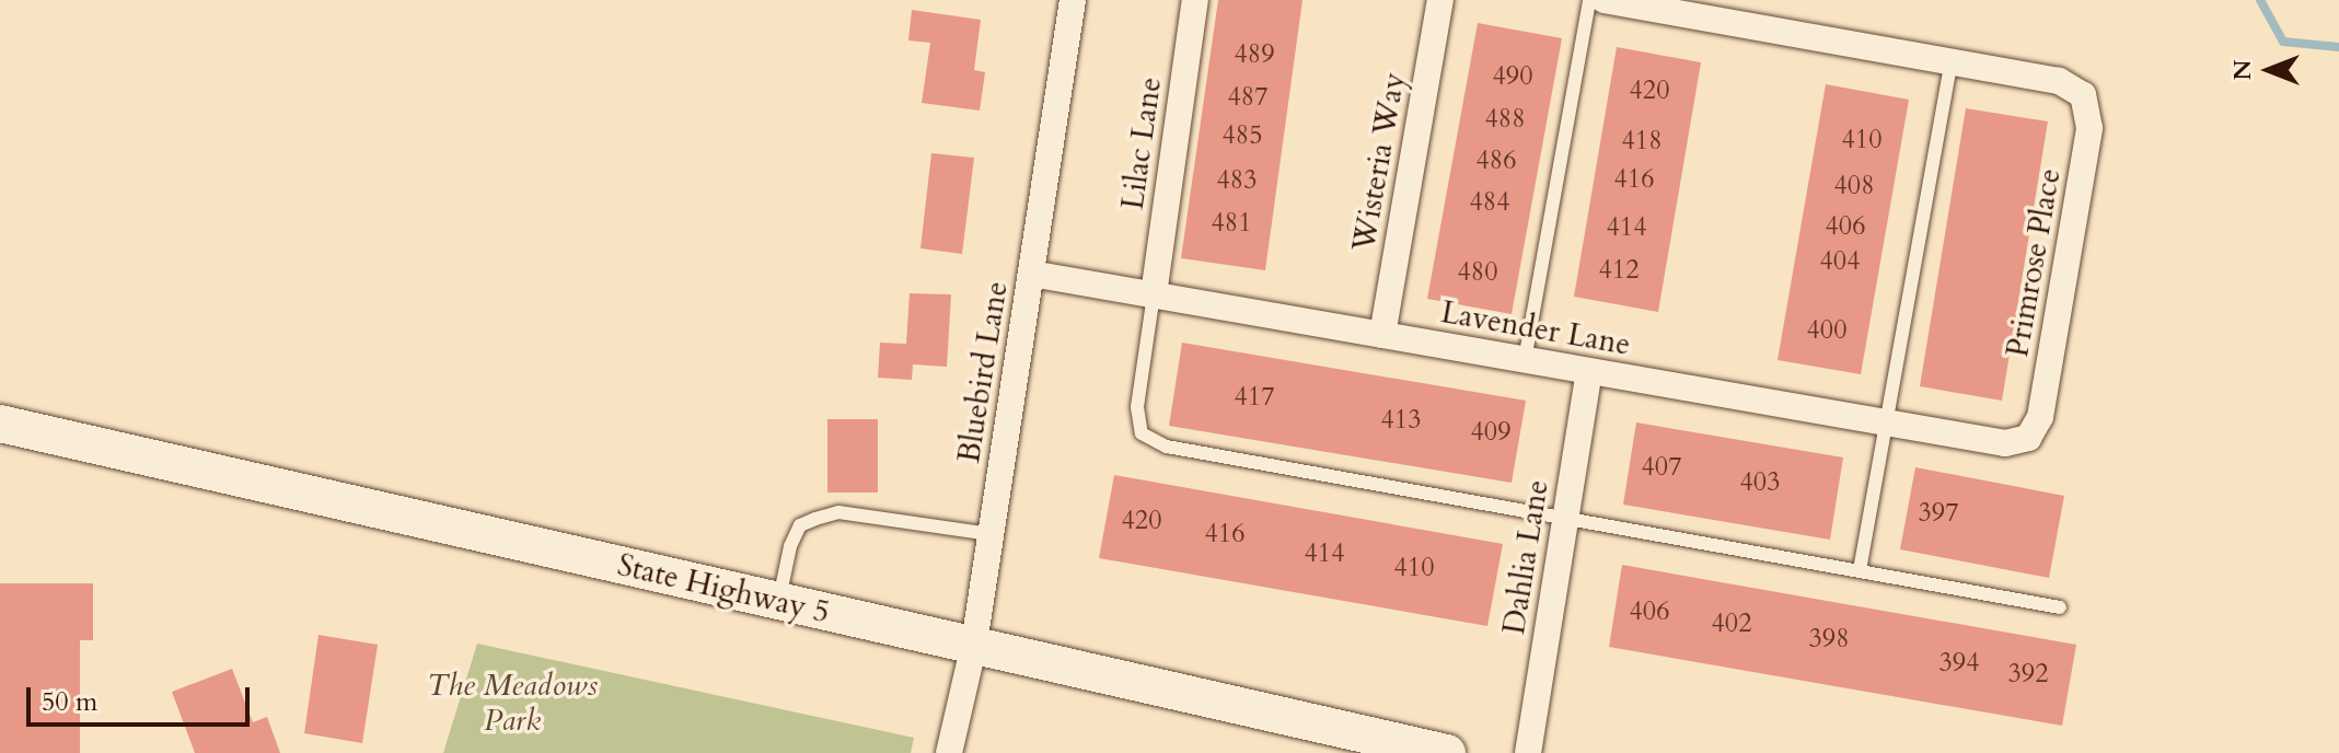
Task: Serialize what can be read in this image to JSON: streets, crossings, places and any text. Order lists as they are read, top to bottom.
{
  "streets": {
    "main road": ["State Highway 5"],
    "street": [
      "Lilac Lane",
      "Wisteria Way",
      "Primrose Place",
      "Lavender Lane",
      "Bluebird Lane",
      "Dahlia Lane"
    ]
  },
  "crossings": [
    ["Lilac Lane", "Lavender Lane"],
    ["Wisteria Way", "Lavender Lane"],
    ["Primrose Place", "Lavender Lane"],
    ["Lavender Lane", "Bluebird Lane"],
    ["Lavender Lane", "Dahlia Lane"],
    ["Bluebird Lane", "State Highway 5"]
  ],
  "parks": ["The Meadows Park"],
  "house_numbers": [
    "489",
    "490",
    "420",
    "487",
    "488",
    "485",
    "410",
    "418",
    "486",
    "416",
    "483",
    "408",
    "484",
    "481",
    "406",
    "414",
    "404",
    "412",
    "480",
    "400",
    "417",
    "413",
    "409",
    "407",
    "403",
    "397",
    "420",
    "416",
    "414",
    "410",
    "406",
    "402",
    "398",
    "394",
    "392"
  ],
  "scale_bar": "50 m",
  "north": "left"
}
